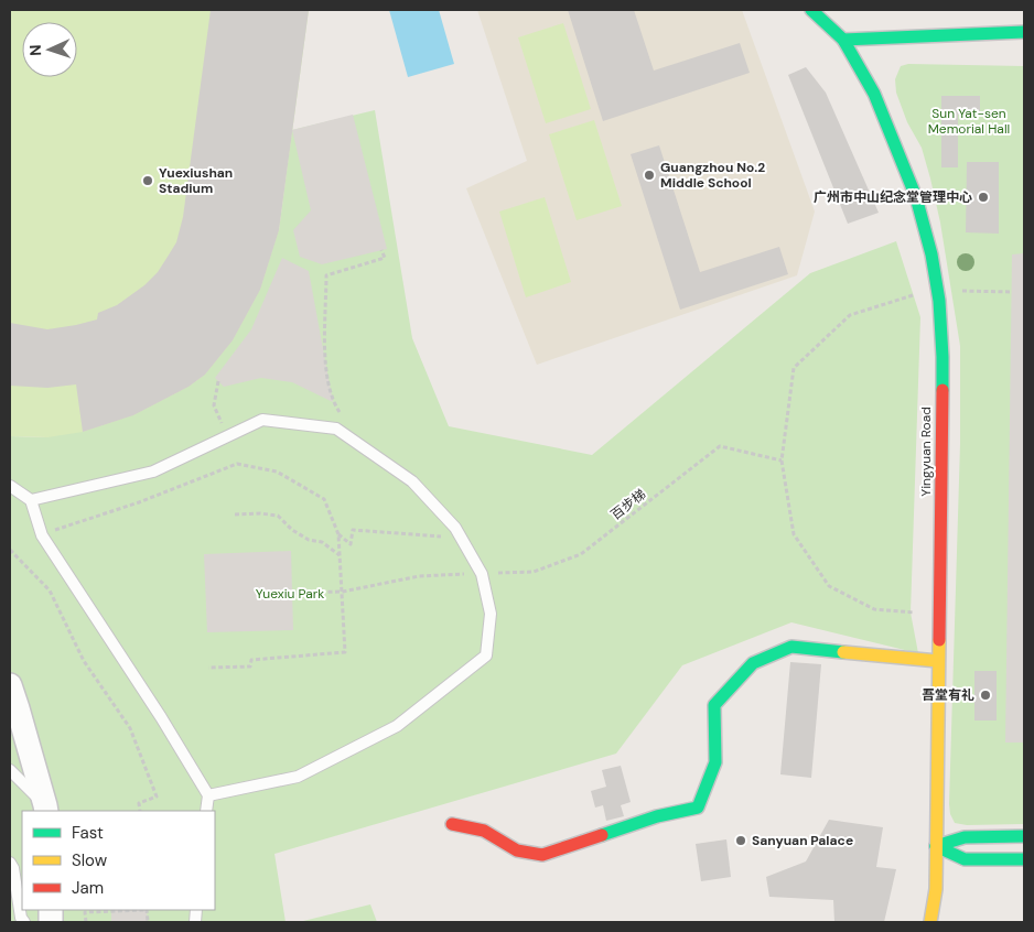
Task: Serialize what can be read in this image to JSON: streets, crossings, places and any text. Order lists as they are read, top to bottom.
{
  "streets": {
    "street": ["Yingyuan Road"],
    "path": ["百步梯"]
  },
  "parks": ["Sun Yat-sen Memorial Hall", "Yuexiu Park"],
  "places": [
    "Guangzhou No.2 Middle School",
    "Yuexiushan Stadium",
    "广州市中山纪念堂管理中心",
    "吾堂有礼",
    "Sanyuan Palace"
  ],
  "legend": ["Fast", "Slow", "Jam"],
  "north": "left"
}
